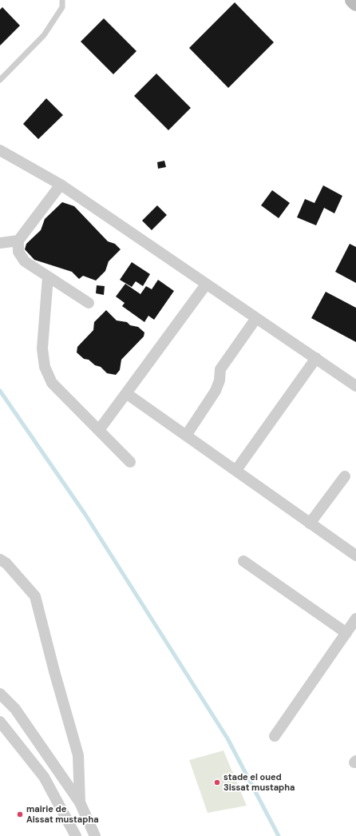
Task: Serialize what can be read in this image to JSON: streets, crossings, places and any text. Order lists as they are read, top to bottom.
{
  "places": ["stade el oued 3issat mustapha", "mairie de Aissat mustapha"]
}
